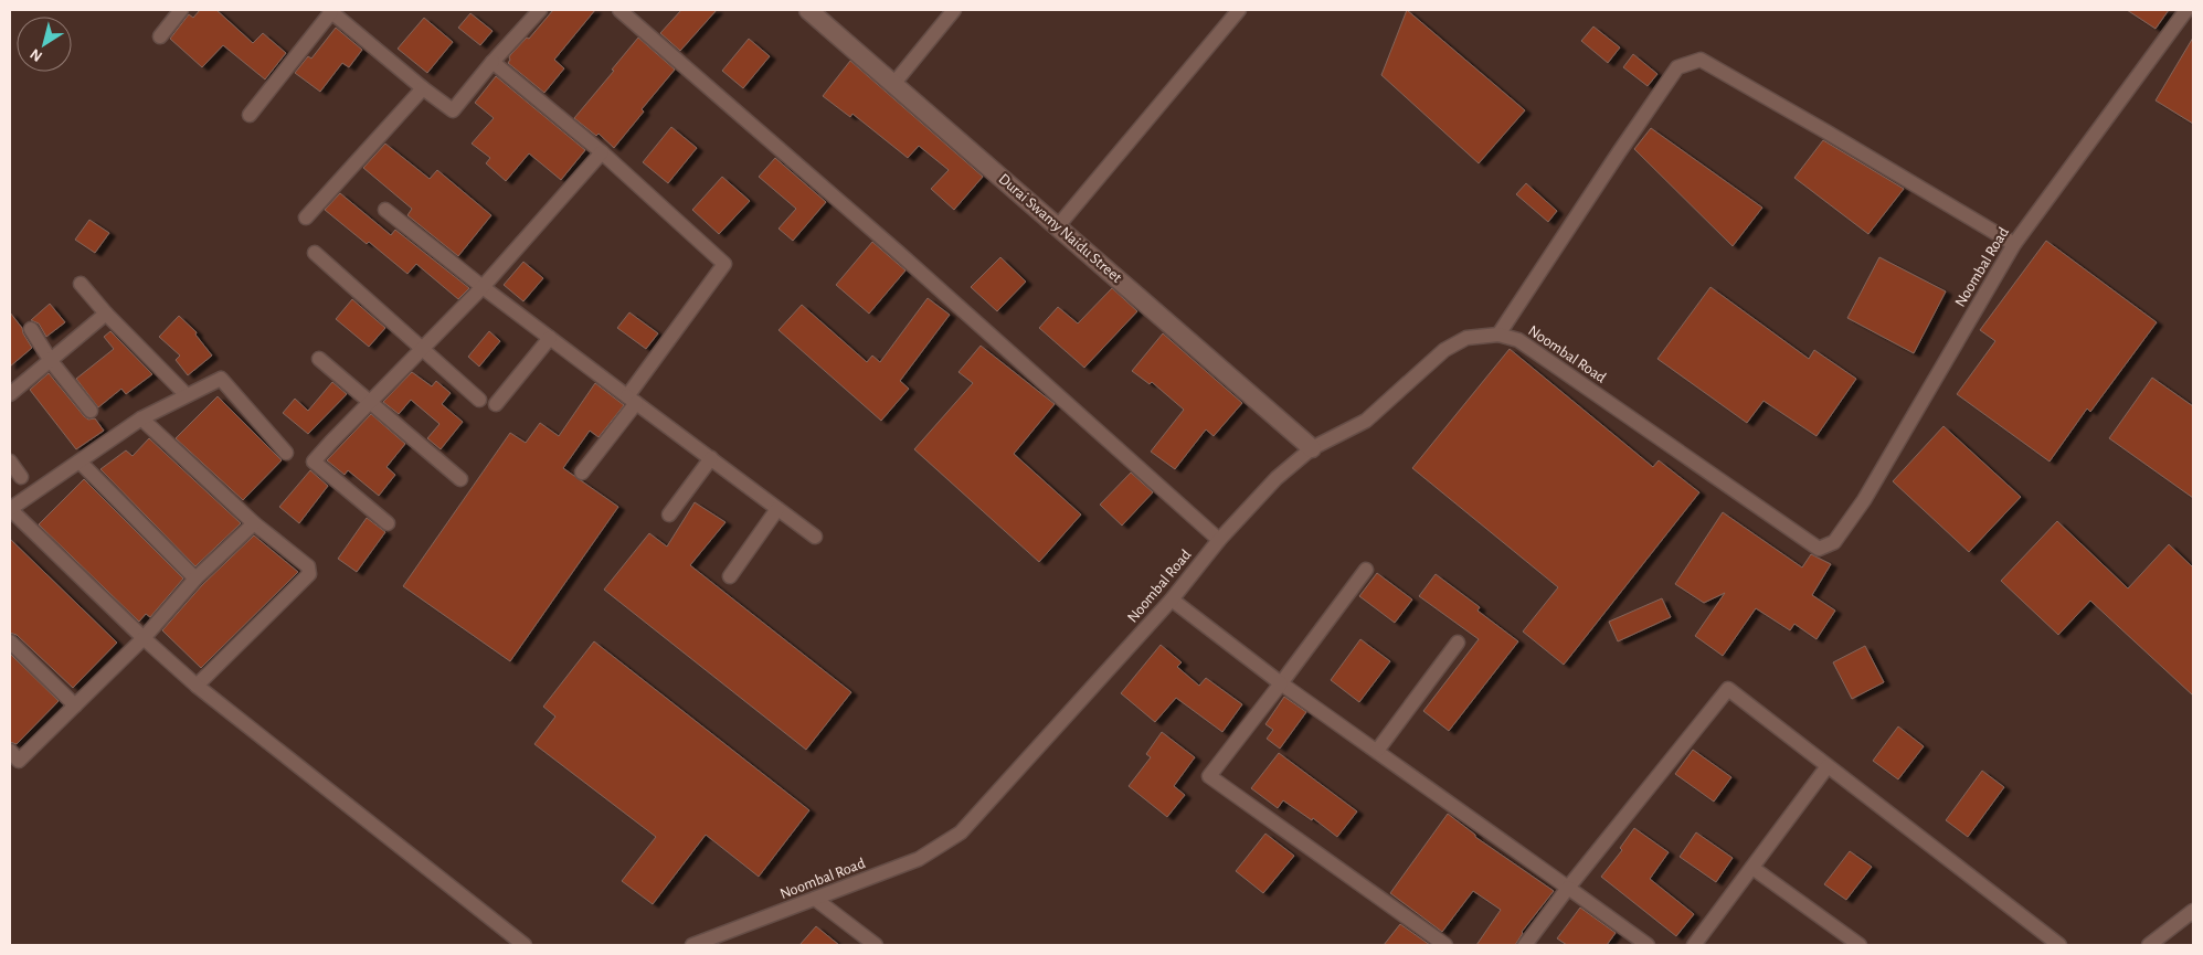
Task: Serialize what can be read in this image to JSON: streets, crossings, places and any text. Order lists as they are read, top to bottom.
{
  "streets": {
    "street": ["Durai Swamy Naidu Street", "Noombal Road"]
  },
  "crossings": [
    ["Durai Swamy Naidu Street", "Noombal Road"]
  ],
  "north": "bottom left"
}
